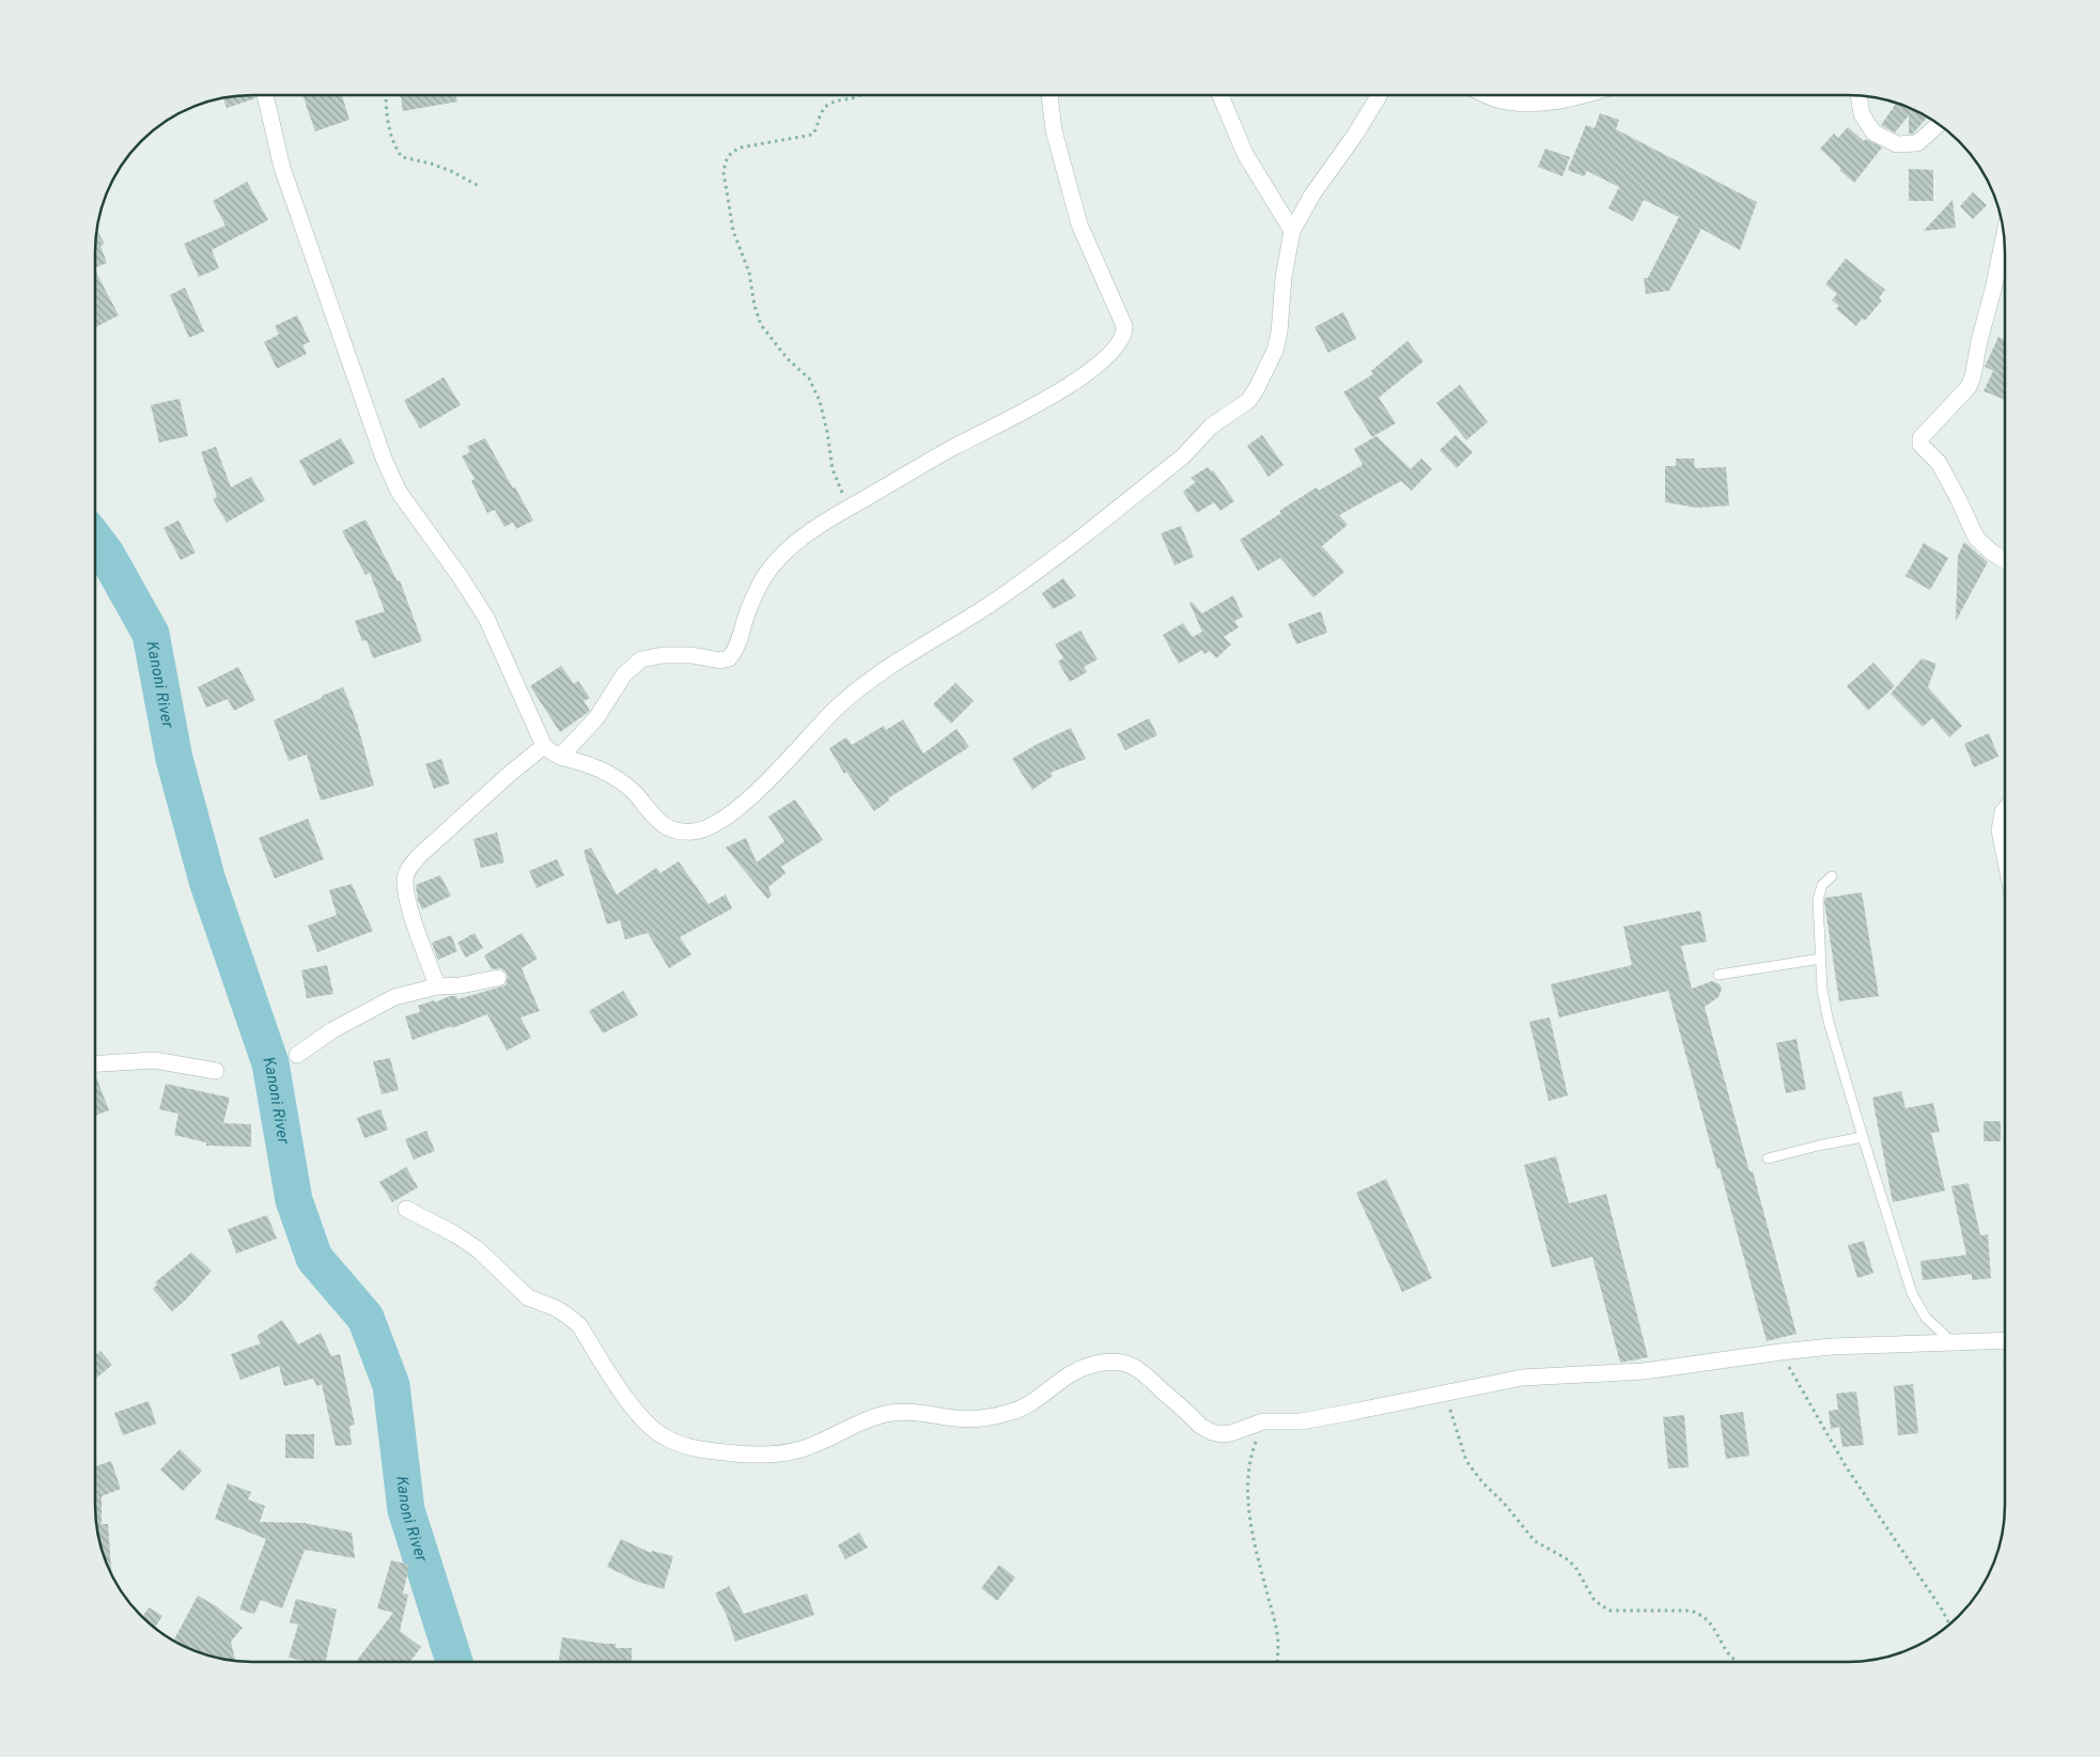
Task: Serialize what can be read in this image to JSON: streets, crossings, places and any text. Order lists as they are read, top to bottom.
{
  "water": ["Kanoni River"]
}
